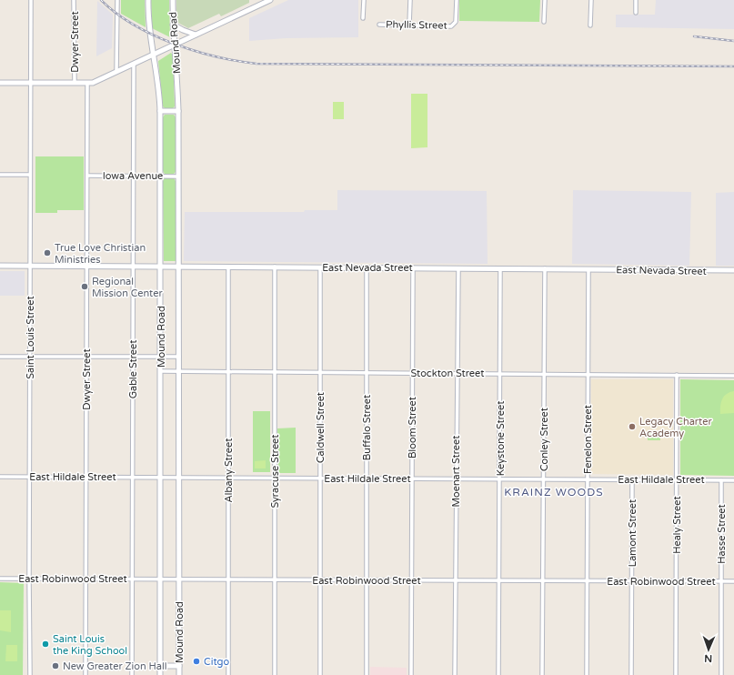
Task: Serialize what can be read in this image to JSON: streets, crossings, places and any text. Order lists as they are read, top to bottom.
{
  "streets": {
    "main road": ["Mound Road", "East Nevada Street"],
    "street": [
      "Phyllis Street",
      "Dwyer Street",
      "Iowa Avenue",
      "Saint Louis Street",
      "Gable Street",
      "Stockton Street",
      "Caldwell Street",
      "Buffalo Street",
      "Bloom Street",
      "Keystone Street",
      "Conley Street",
      "Fenelon Street",
      "Albany Street",
      "Syracuse Street",
      "Moenart Street",
      "East Hildale Street",
      "Healy Street",
      "Lamont Street",
      "Hasse Street",
      "East Robinwood Street"
    ]
  },
  "crossings": [
    ["Dwyer Street", "Iowa Avenue"],
    ["Dwyer Street", "East Nevada Street"],
    ["Dwyer Street", "East Hildale Street"],
    ["Dwyer Street", "East Robinwood Street"],
    ["Mound Road", "Iowa Avenue"],
    ["Mound Road", "East Nevada Street"],
    ["Mound Road", "Stockton Street"],
    ["Mound Road", "East Hildale Street"],
    ["Mound Road", "East Robinwood Street"],
    ["Iowa Avenue", "Gable Street"],
    ["East Nevada Street", "Saint Louis Street"],
    ["East Nevada Street", "Gable Street"],
    ["East Nevada Street", "Caldwell Street"],
    ["East Nevada Street", "Buffalo Street"],
    ["East Nevada Street", "Bloom Street"],
    ["East Nevada Street", "Keystone Street"],
    ["East Nevada Street", "Conley Street"],
    ["East Nevada Street", "Fenelon Street"],
    ["East Nevada Street", "Albany Street"],
    ["East Nevada Street", "Syracuse Street"],
    ["East Nevada Street", "Moenart Street"],
    ["Saint Louis Street", "East Hildale Street"],
    ["Saint Louis Street", "East Robinwood Street"],
    ["Gable Street", "East Hildale Street"],
    ["Gable Street", "East Robinwood Street"],
    ["Stockton Street", "Caldwell Street"],
    ["Stockton Street", "Buffalo Street"],
    ["Stockton Street", "Bloom Street"],
    ["Stockton Street", "Keystone Street"],
    ["Stockton Street", "Conley Street"],
    ["Stockton Street", "Fenelon Street"],
    ["Stockton Street", "Albany Street"],
    ["Stockton Street", "Syracuse Street"],
    ["Stockton Street", "Moenart Street"],
    ["Stockton Street", "Healy Street"],
    ["Caldwell Street", "East Hildale Street"],
    ["Caldwell Street", "East Robinwood Street"],
    ["Buffalo Street", "East Hildale Street"],
    ["Buffalo Street", "East Robinwood Street"],
    ["Bloom Street", "East Hildale Street"],
    ["Bloom Street", "East Robinwood Street"],
    ["Keystone Street", "East Hildale Street"],
    ["Keystone Street", "East Robinwood Street"],
    ["Conley Street", "East Hildale Street"],
    ["Conley Street", "East Robinwood Street"],
    ["Fenelon Street", "East Hildale Street"],
    ["Fenelon Street", "East Robinwood Street"],
    ["Albany Street", "East Hildale Street"],
    ["Albany Street", "East Robinwood Street"],
    ["Syracuse Street", "East Hildale Street"],
    ["Syracuse Street", "East Robinwood Street"],
    ["Moenart Street", "East Hildale Street"],
    ["Moenart Street", "East Robinwood Street"],
    ["East Hildale Street", "Healy Street"],
    ["East Hildale Street", "Lamont Street"],
    ["East Hildale Street", "Hasse Street"],
    ["Healy Street", "East Robinwood Street"],
    ["Lamont Street", "East Robinwood Street"],
    ["Hasse Street", "East Robinwood Street"]
  ],
  "districts": ["KRAINZ WOODS"],
  "places": [
    "True Love Christian Ministries",
    "Regional Mission Center",
    "Legacy Charter Academy",
    "Saint Louis the King School",
    "Citgo",
    "New Greater Zion Hall"
  ],
  "north": "bottom"
}
